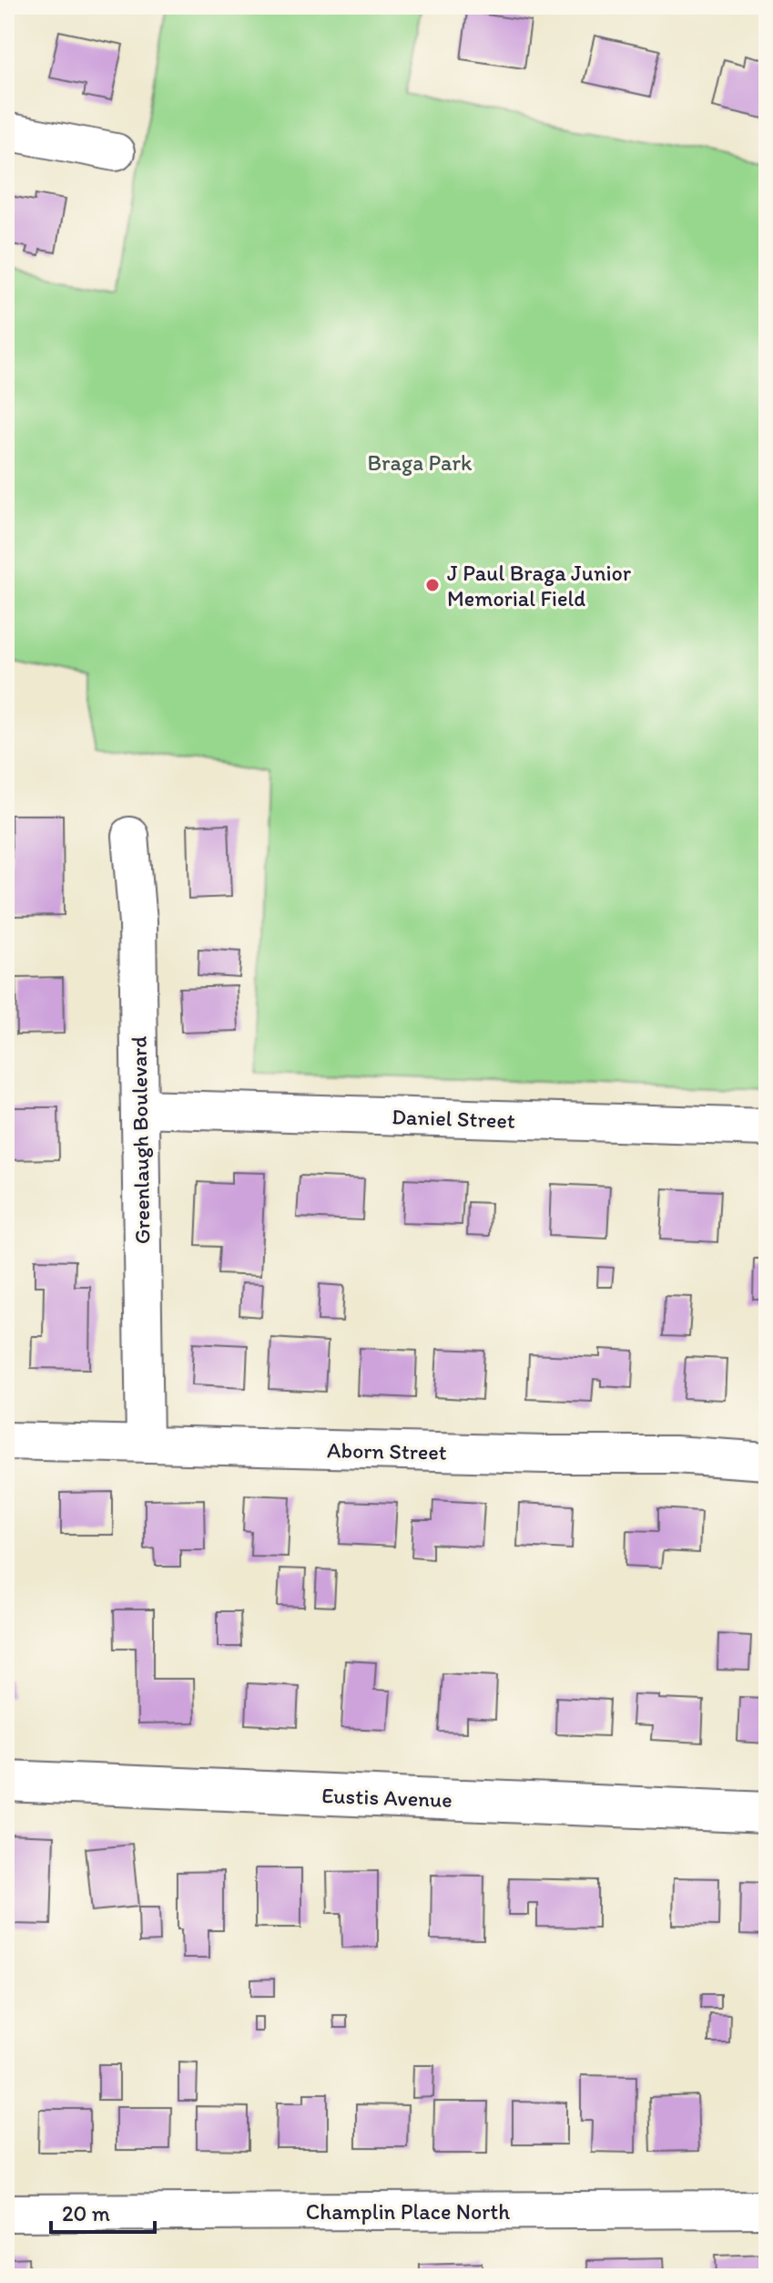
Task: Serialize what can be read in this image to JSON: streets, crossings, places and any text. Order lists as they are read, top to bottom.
{
  "streets": {
    "street": [
      "Daniel Street",
      "Greenlaugh Boulevard",
      "Aborn Street",
      "Eustis Avenue",
      "Champlin Place North"
    ]
  },
  "crossings": [
    ["Daniel Street", "Greenlaugh Boulevard"],
    ["Greenlaugh Boulevard", "Aborn Street"]
  ],
  "parks": ["Braga Park"],
  "places": ["J Paul Braga Junior Memorial Field"],
  "scale_bar": "20 m"
}
